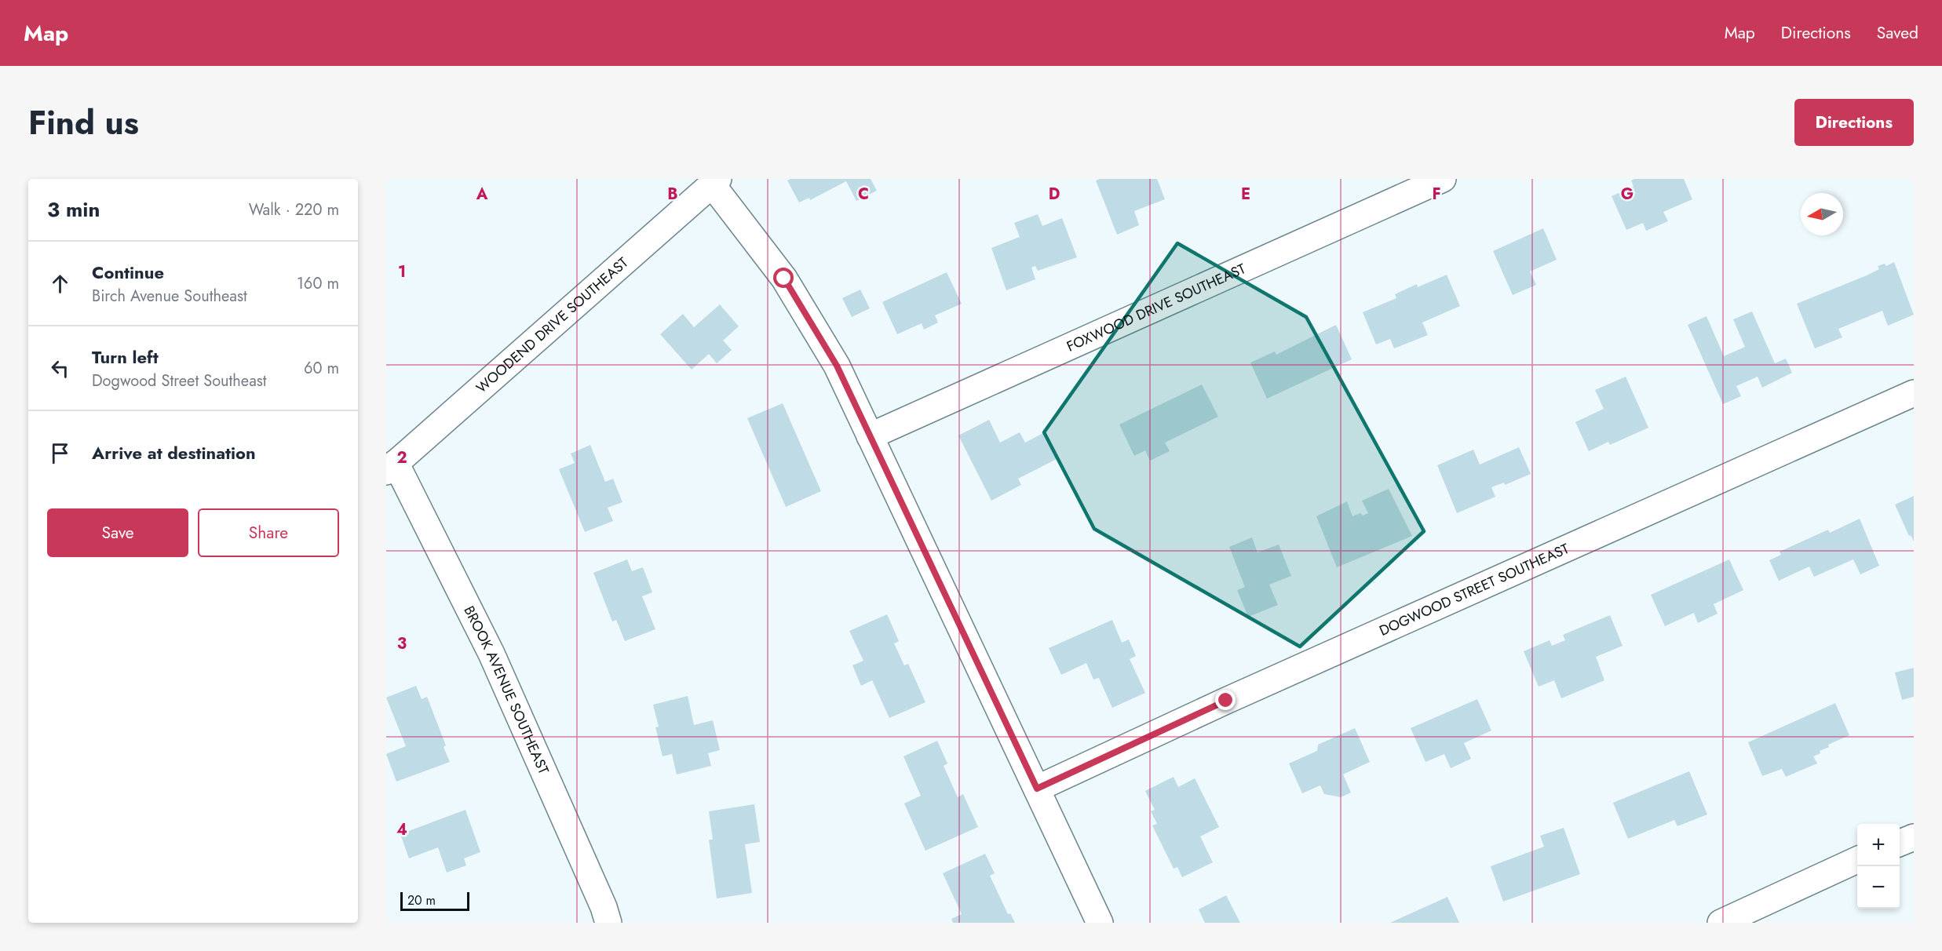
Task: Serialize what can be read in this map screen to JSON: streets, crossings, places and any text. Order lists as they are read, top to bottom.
{
  "streets": {
    "street": [
      "FOXWOOD DRIVE SOUTHEAST",
      "WOODEND DRIVE SOUTHEAST",
      "DOGWOOD STREET SOUTHEAST",
      "BROOK AVENUE SOUTHEAST"
    ]
  },
  "crossings": [
    ["WOODEND DRIVE SOUTHEAST", "BROOK AVENUE SOUTHEAST"]
  ],
  "scale_bar": "20 m",
  "north": "left",
  "page": {
    "header": "Map",
    "nav": ["Map", "Directions", "Saved"],
    "title": "Find us",
    "buttons": [
      "Directions",
      ["Save", "Share"]
    ],
    "heading": ["3 min", "Walk · 220 m"],
    "list": [
      ["Continue", "Birch Avenue Southeast", "160 m"],
      ["Turn left", "Dogwood Street Southeast", "60 m"],
      "Arrive at destination"
    ],
    "map_buttons": ["+", "−"],
    "scale": "20 m"
  },
  "grid": {
    "columns": [
      "A",
      "B",
      "C",
      "D",
      "E",
      "F",
      "G"
    ],
    "rows": [
      "1",
      "2",
      "3",
      "4"
    ]
  }
}
